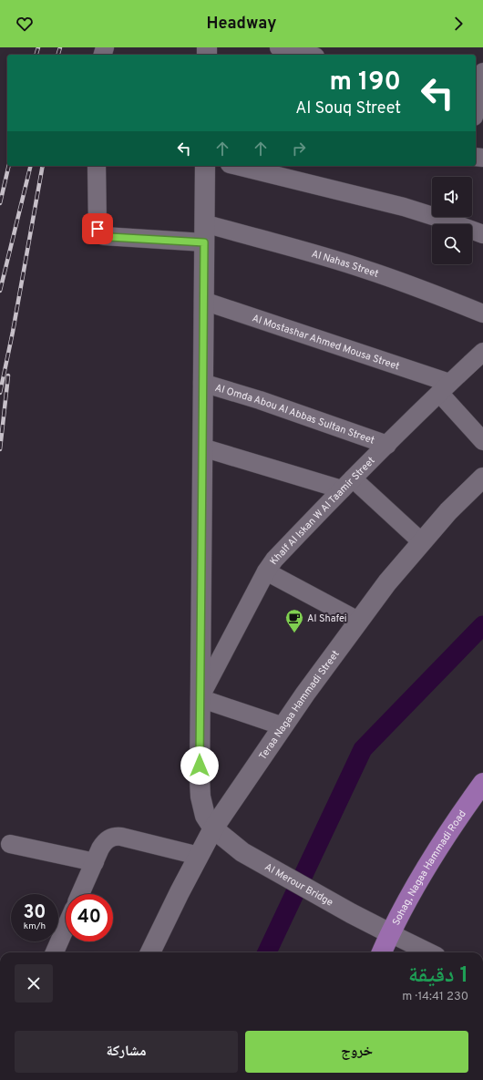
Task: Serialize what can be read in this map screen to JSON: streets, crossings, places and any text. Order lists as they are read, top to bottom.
{
  "streets": {
    "main road": ["Sohag, Nagaa Hammadi Road"],
    "street": [
      "Al Nahas Street",
      "Al Mostashar Ahmed Mousa Street",
      "Al Omda Abou Al Abbas Sultan Street",
      "Khalf Al Iskan W Al Taamir Street",
      "Teraa Nagaa Hammadi Street",
      "Al Merour Bridge"
    ]
  },
  "crossings": [
    ["Al Mostashar Ahmed Mousa Street", "Khalf Al Iskan W Al Taamir Street"],
    ["Al Omda Abou Al Abbas Sultan Street", "Khalf Al Iskan W Al Taamir Street"],
    ["Teraa Nagaa Hammadi Street", "Al Merour Bridge"],
    ["Sohag, Nagaa Hammadi Road", "Al Merour Bridge"]
  ],
  "places": {
    "cafe": ["Al Shafei"]
  },
  "page": {
    "header": "Headway",
    "turn": ["190 m", "Al Souq Street"],
    "speed": "30 km/h",
    "limit": "40",
    "heading": ["1 دقيقة", "230 m · 14:41"],
    "buttons": ["خروج", "مشاركة"]
  }
}
